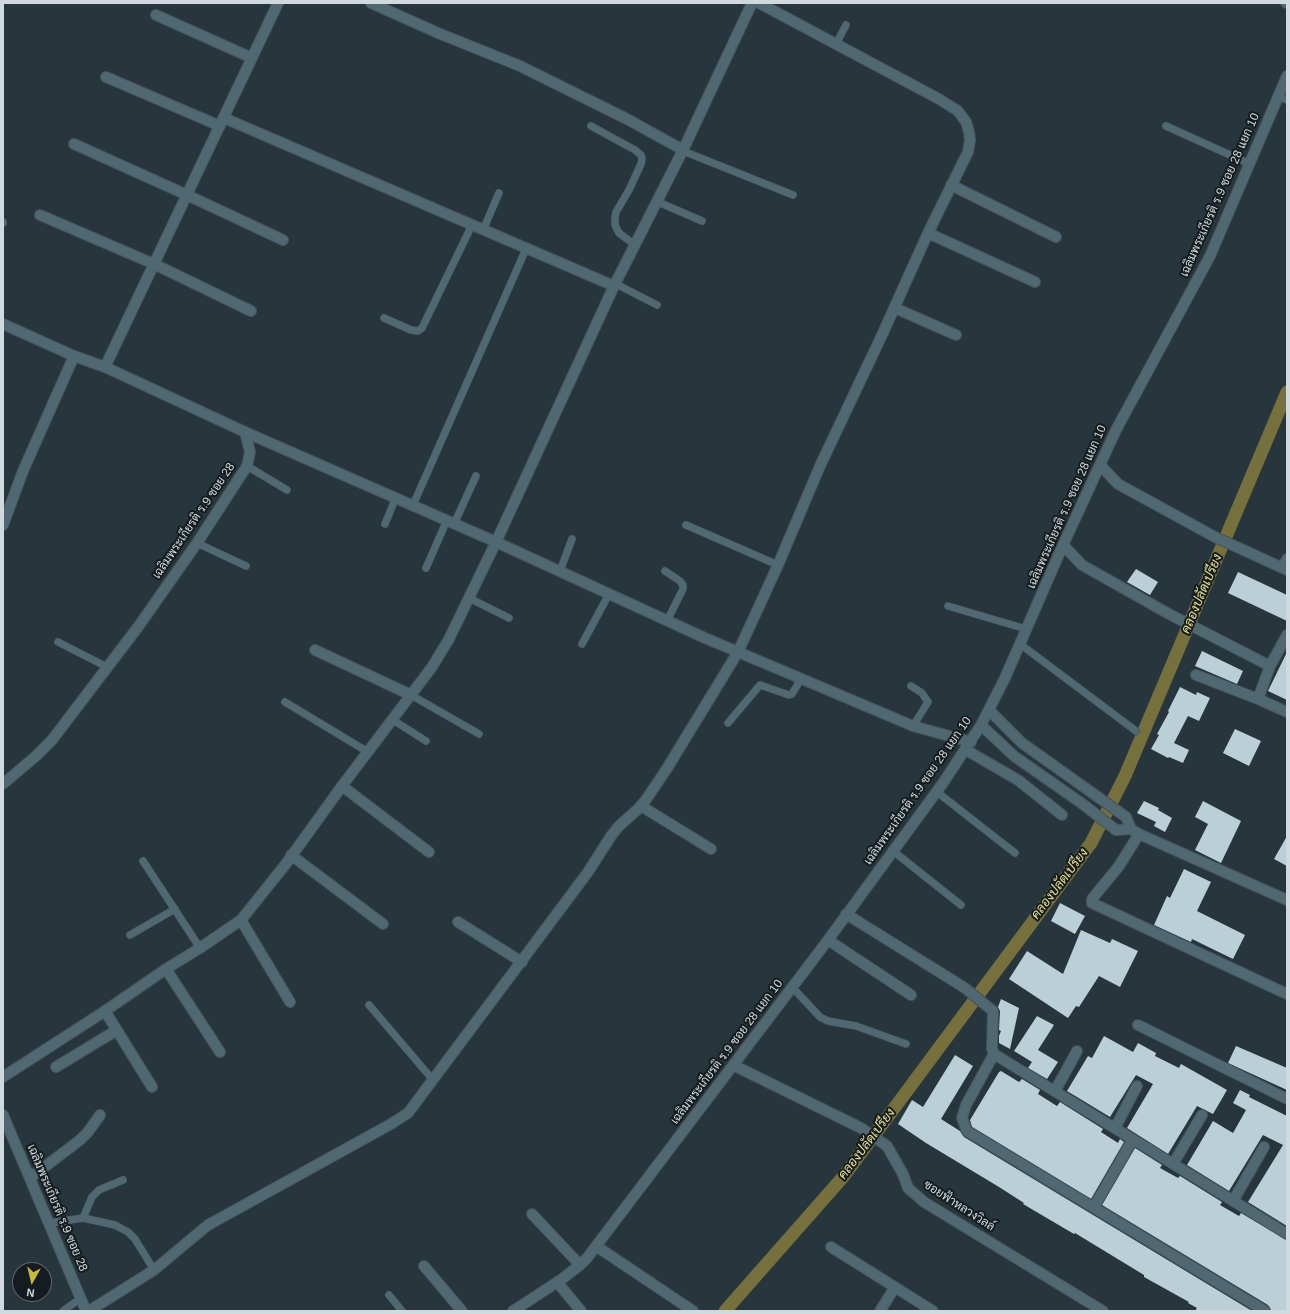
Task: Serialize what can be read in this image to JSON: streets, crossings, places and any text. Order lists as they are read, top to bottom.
{
  "streets": {
    "street": ["เฉลิมพระเกียรติ ร.9 ซอย 28 แยก 10", "เฉลิมพระเกียรติ ร.9 ซอย 28", "ซอยฟ้าหลวงวิลล์"]
  },
  "crossings": [
    ["เฉลิมพระเกียรติ ร.9 ซอย 28 แยก 10", "ซอยฟ้าหลวงวิลล์"]
  ],
  "water": ["คลองปลัดเปรียง"],
  "north": "bottom"
}
